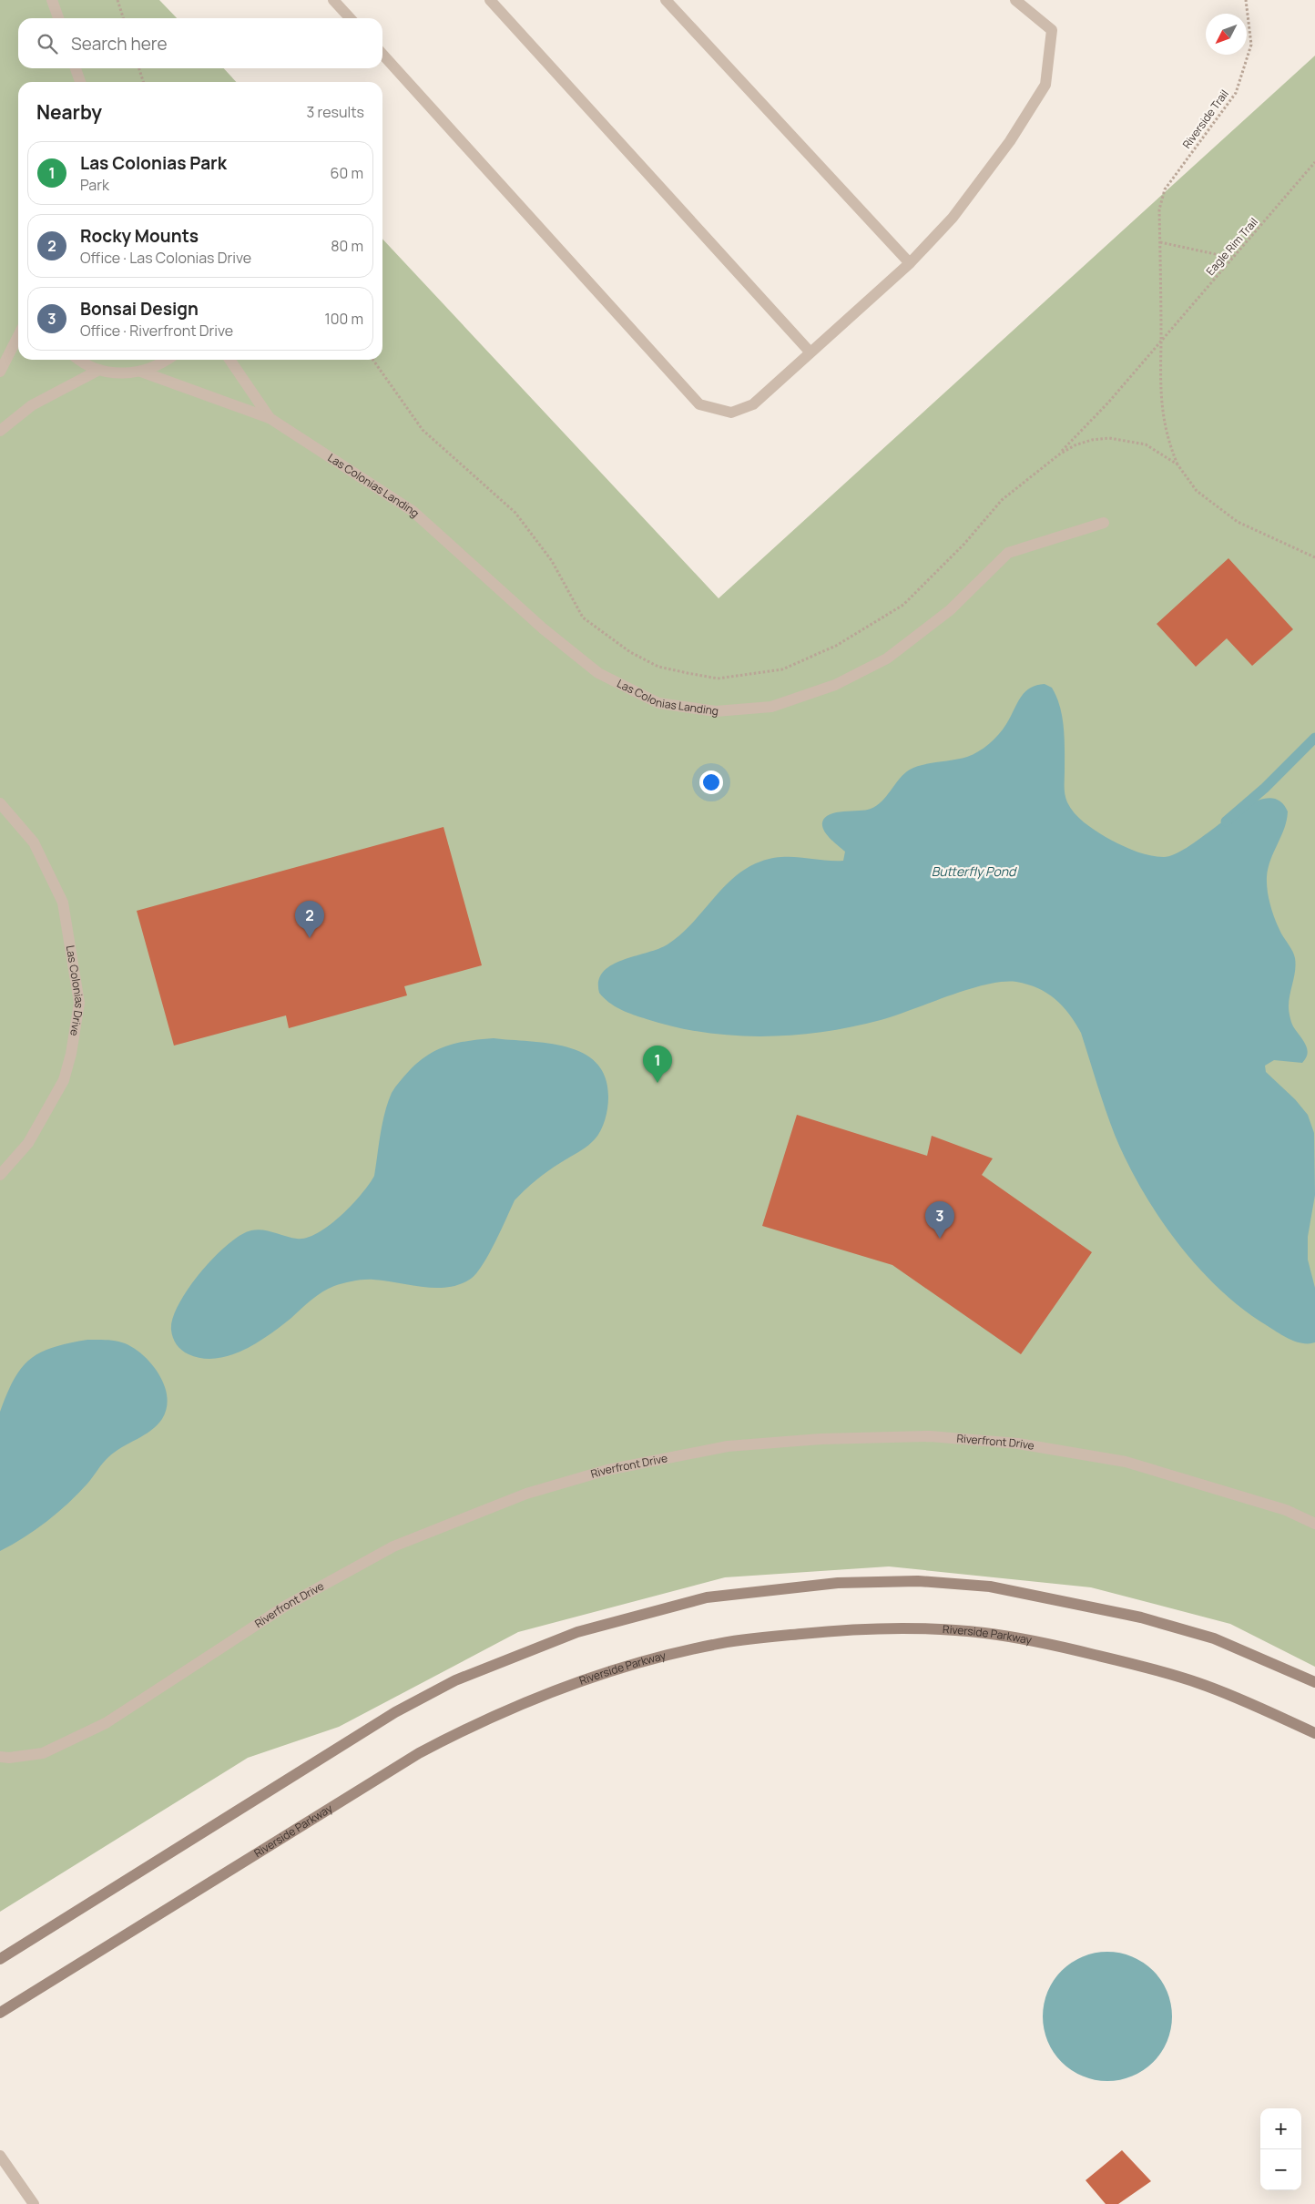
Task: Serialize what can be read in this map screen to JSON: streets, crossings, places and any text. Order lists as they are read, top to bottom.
{
  "streets": {
    "main road": ["Riverside Parkway"],
    "street": ["Las Colonias Landing", "Las Colonias Drive", "Riverfront Drive"],
    "path": ["Riverside Trail", "Eagle Rim Trail"]
  },
  "crossings": [
    ["Riverside Trail", "Eagle Rim Trail"]
  ],
  "water": ["Butterfly Pond"],
  "north": "bottom left",
  "page": {
    "search": "Search here",
    "heading": ["Nearby", "3 results"],
    "list": [
      {
        "mark": "1",
        "name": "Las Colonias Park",
        "note": "Park",
        "value": "60 m"
      },
      {
        "mark": "2",
        "name": "Rocky Mounts",
        "note": "Office · Las Colonias Drive",
        "value": "80 m"
      },
      {
        "mark": "3",
        "name": "Bonsai Design",
        "note": "Office · Riverfront Drive",
        "value": "100 m"
      }
    ],
    "pins": ["2", "1", "3"],
    "map_buttons": ["+", "−"]
  }
}
